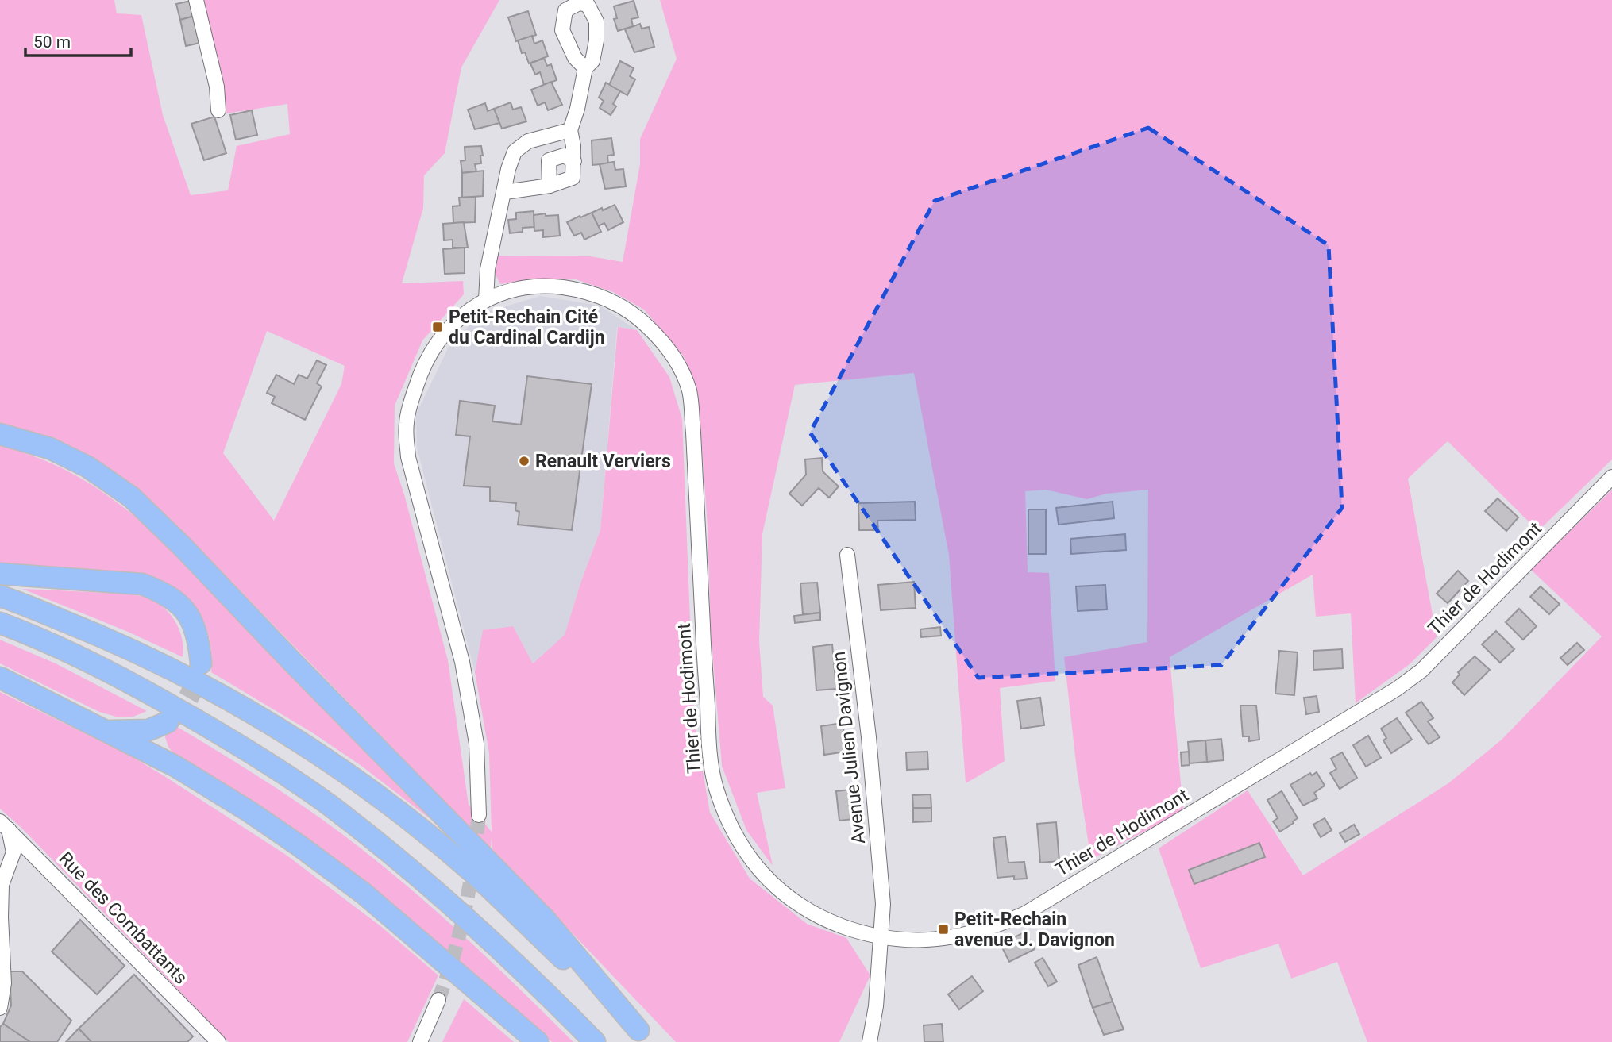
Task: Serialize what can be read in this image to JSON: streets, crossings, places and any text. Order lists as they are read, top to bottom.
{
  "streets": {
    "street": ["Thier de Hodimont", "Avenue Julien Davignon", "Rue des Combattants"]
  },
  "crossings": [
    ["Thier de Hodimont", "Avenue Julien Davignon"]
  ],
  "places": {
    "transit": ["Petit-Rechain Cité du Cardinal Cardijn", "Petit-Rechain avenue J. Davignon"],
    "other": ["Renault Verviers"]
  },
  "scale_bar": "50 m"
}
